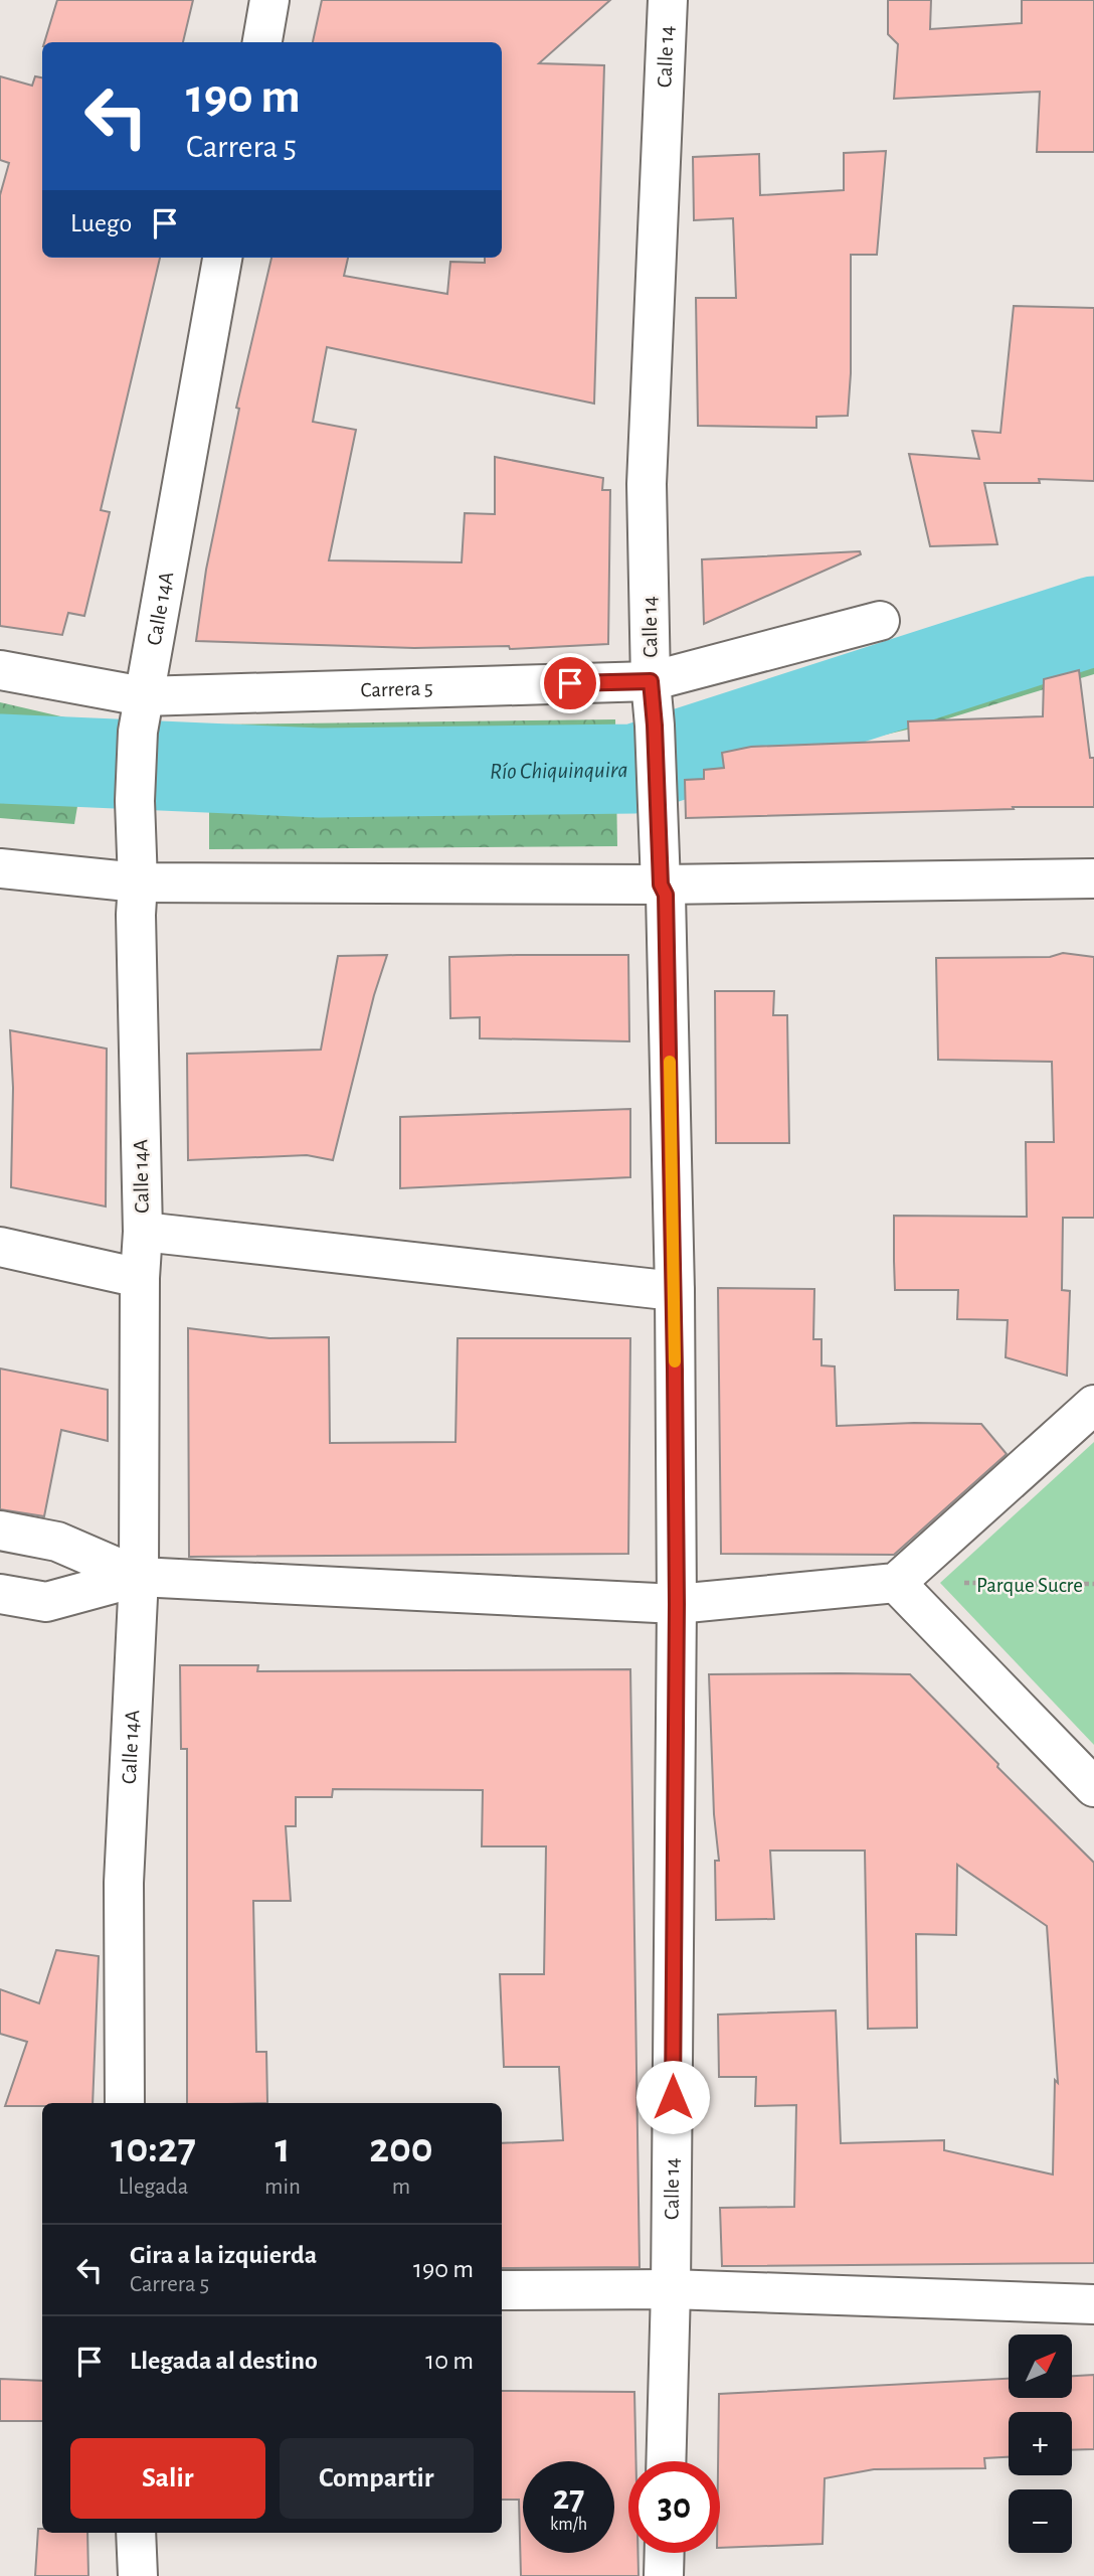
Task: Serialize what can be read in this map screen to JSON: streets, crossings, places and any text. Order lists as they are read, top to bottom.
{
  "streets": {
    "street": ["Calle 14", "Calle 14A", "Carrera 5"]
  },
  "crossings": [
    ["Calle 14", "Carrera 5"],
    ["Calle 14A", "Carrera 5"]
  ],
  "water": ["Río Chiquinquira"],
  "parks": ["Parque Sucre"],
  "north": "top right",
  "page": {
    "turn": ["190 m", "Carrera 5"],
    "then": "Luego",
    "eta": [
      "10:27",
      "Llegada",
      "1",
      "min",
      "200",
      "m"
    ],
    "list": [
      {
        "name": "Gira a la izquierda",
        "note": "Carrera 5",
        "value": "190 m"
      },
      {
        "name": "Llegada al destino",
        "value": "10 m"
      }
    ],
    "map_buttons": ["+", "−"],
    "buttons": ["Salir", "Compartir"],
    "speed": "27 km/h",
    "limit": "30"
  }
}
